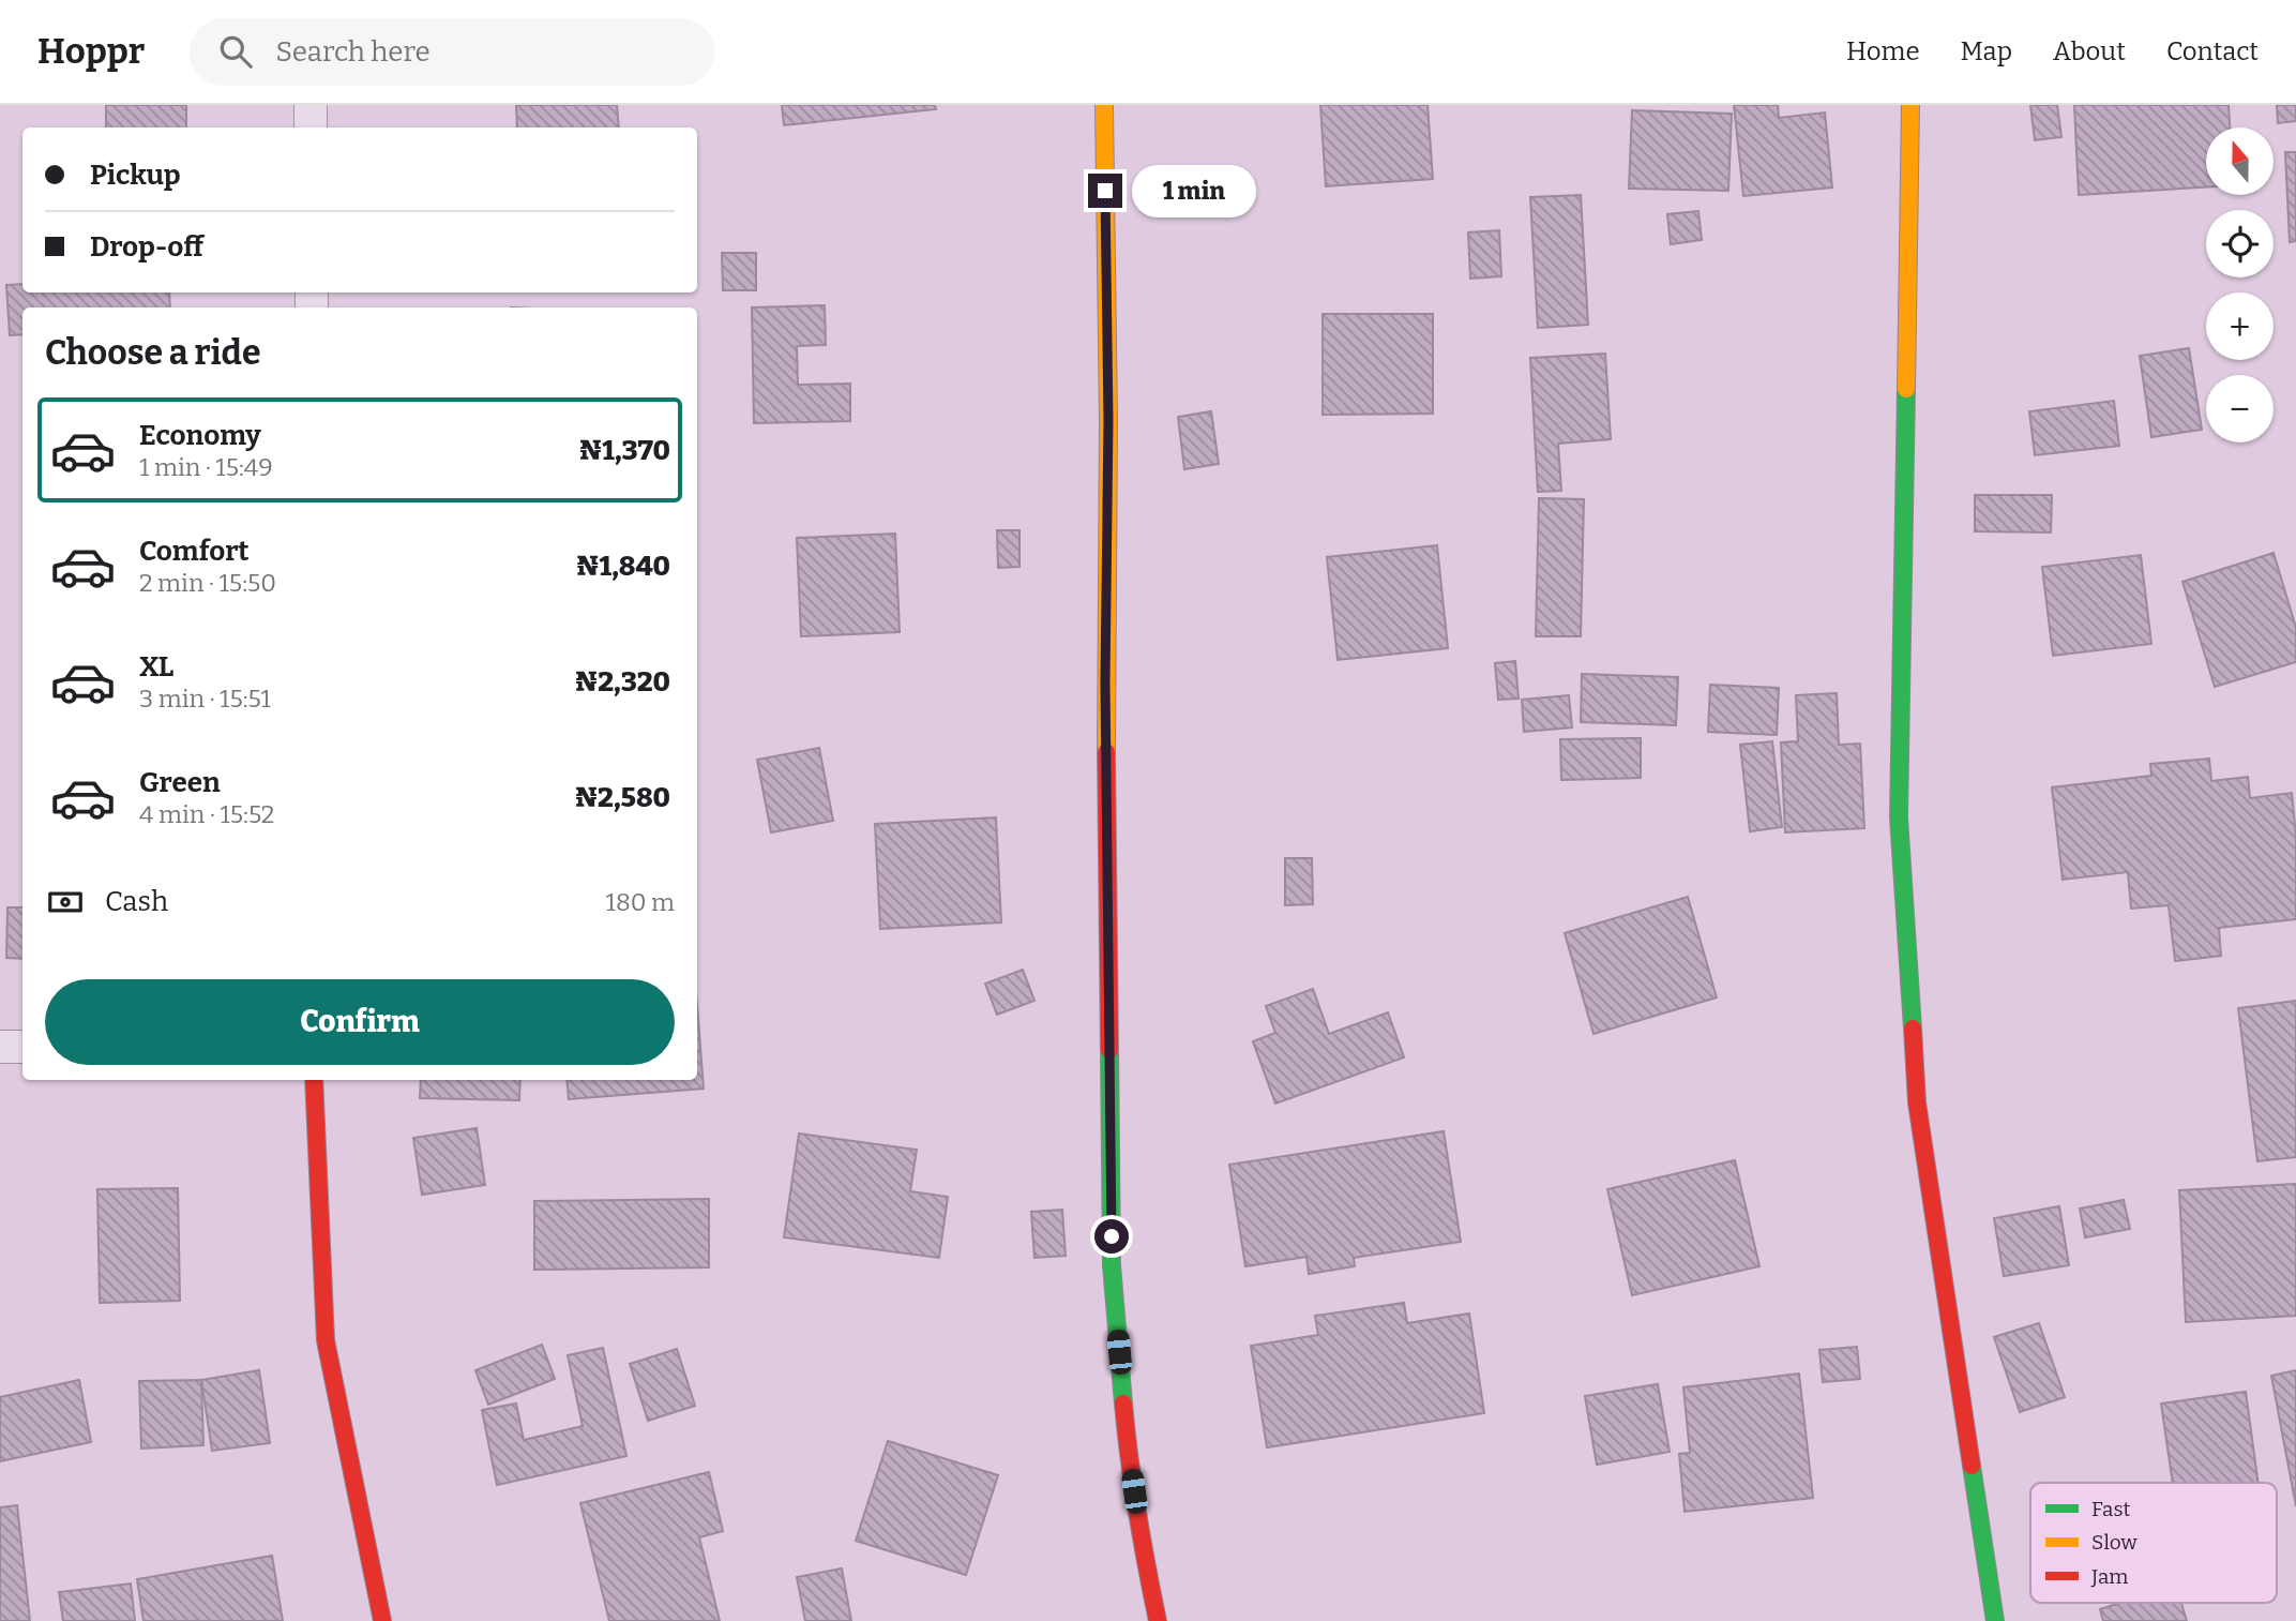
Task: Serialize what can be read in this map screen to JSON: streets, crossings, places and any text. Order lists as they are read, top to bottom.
{
  "legend": ["Fast", "Slow", "Jam"],
  "north": "top",
  "page": {
    "header": "Hoppr",
    "search": "Search here",
    "nav": [
      "Home",
      "Map",
      "About",
      "Contact"
    ],
    "map_buttons": ["+", "−"],
    "banner": ["Pickup", "Drop-off"],
    "bubble": "1 min",
    "heading": "Choose a ride",
    "list": [
      {
        "name": "Economy",
        "note": "1 min · 15:49",
        "value": "₦1,370"
      },
      {
        "name": "Comfort",
        "note": "2 min · 15:50",
        "value": "₦1,840"
      },
      {
        "name": "XL",
        "note": "3 min · 15:51",
        "value": "₦2,320"
      },
      {
        "name": "Green",
        "note": "4 min · 15:52",
        "value": "₦2,580"
      }
    ],
    "pay": ["Cash", "180 m"],
    "buttons": "Confirm"
  }
}
